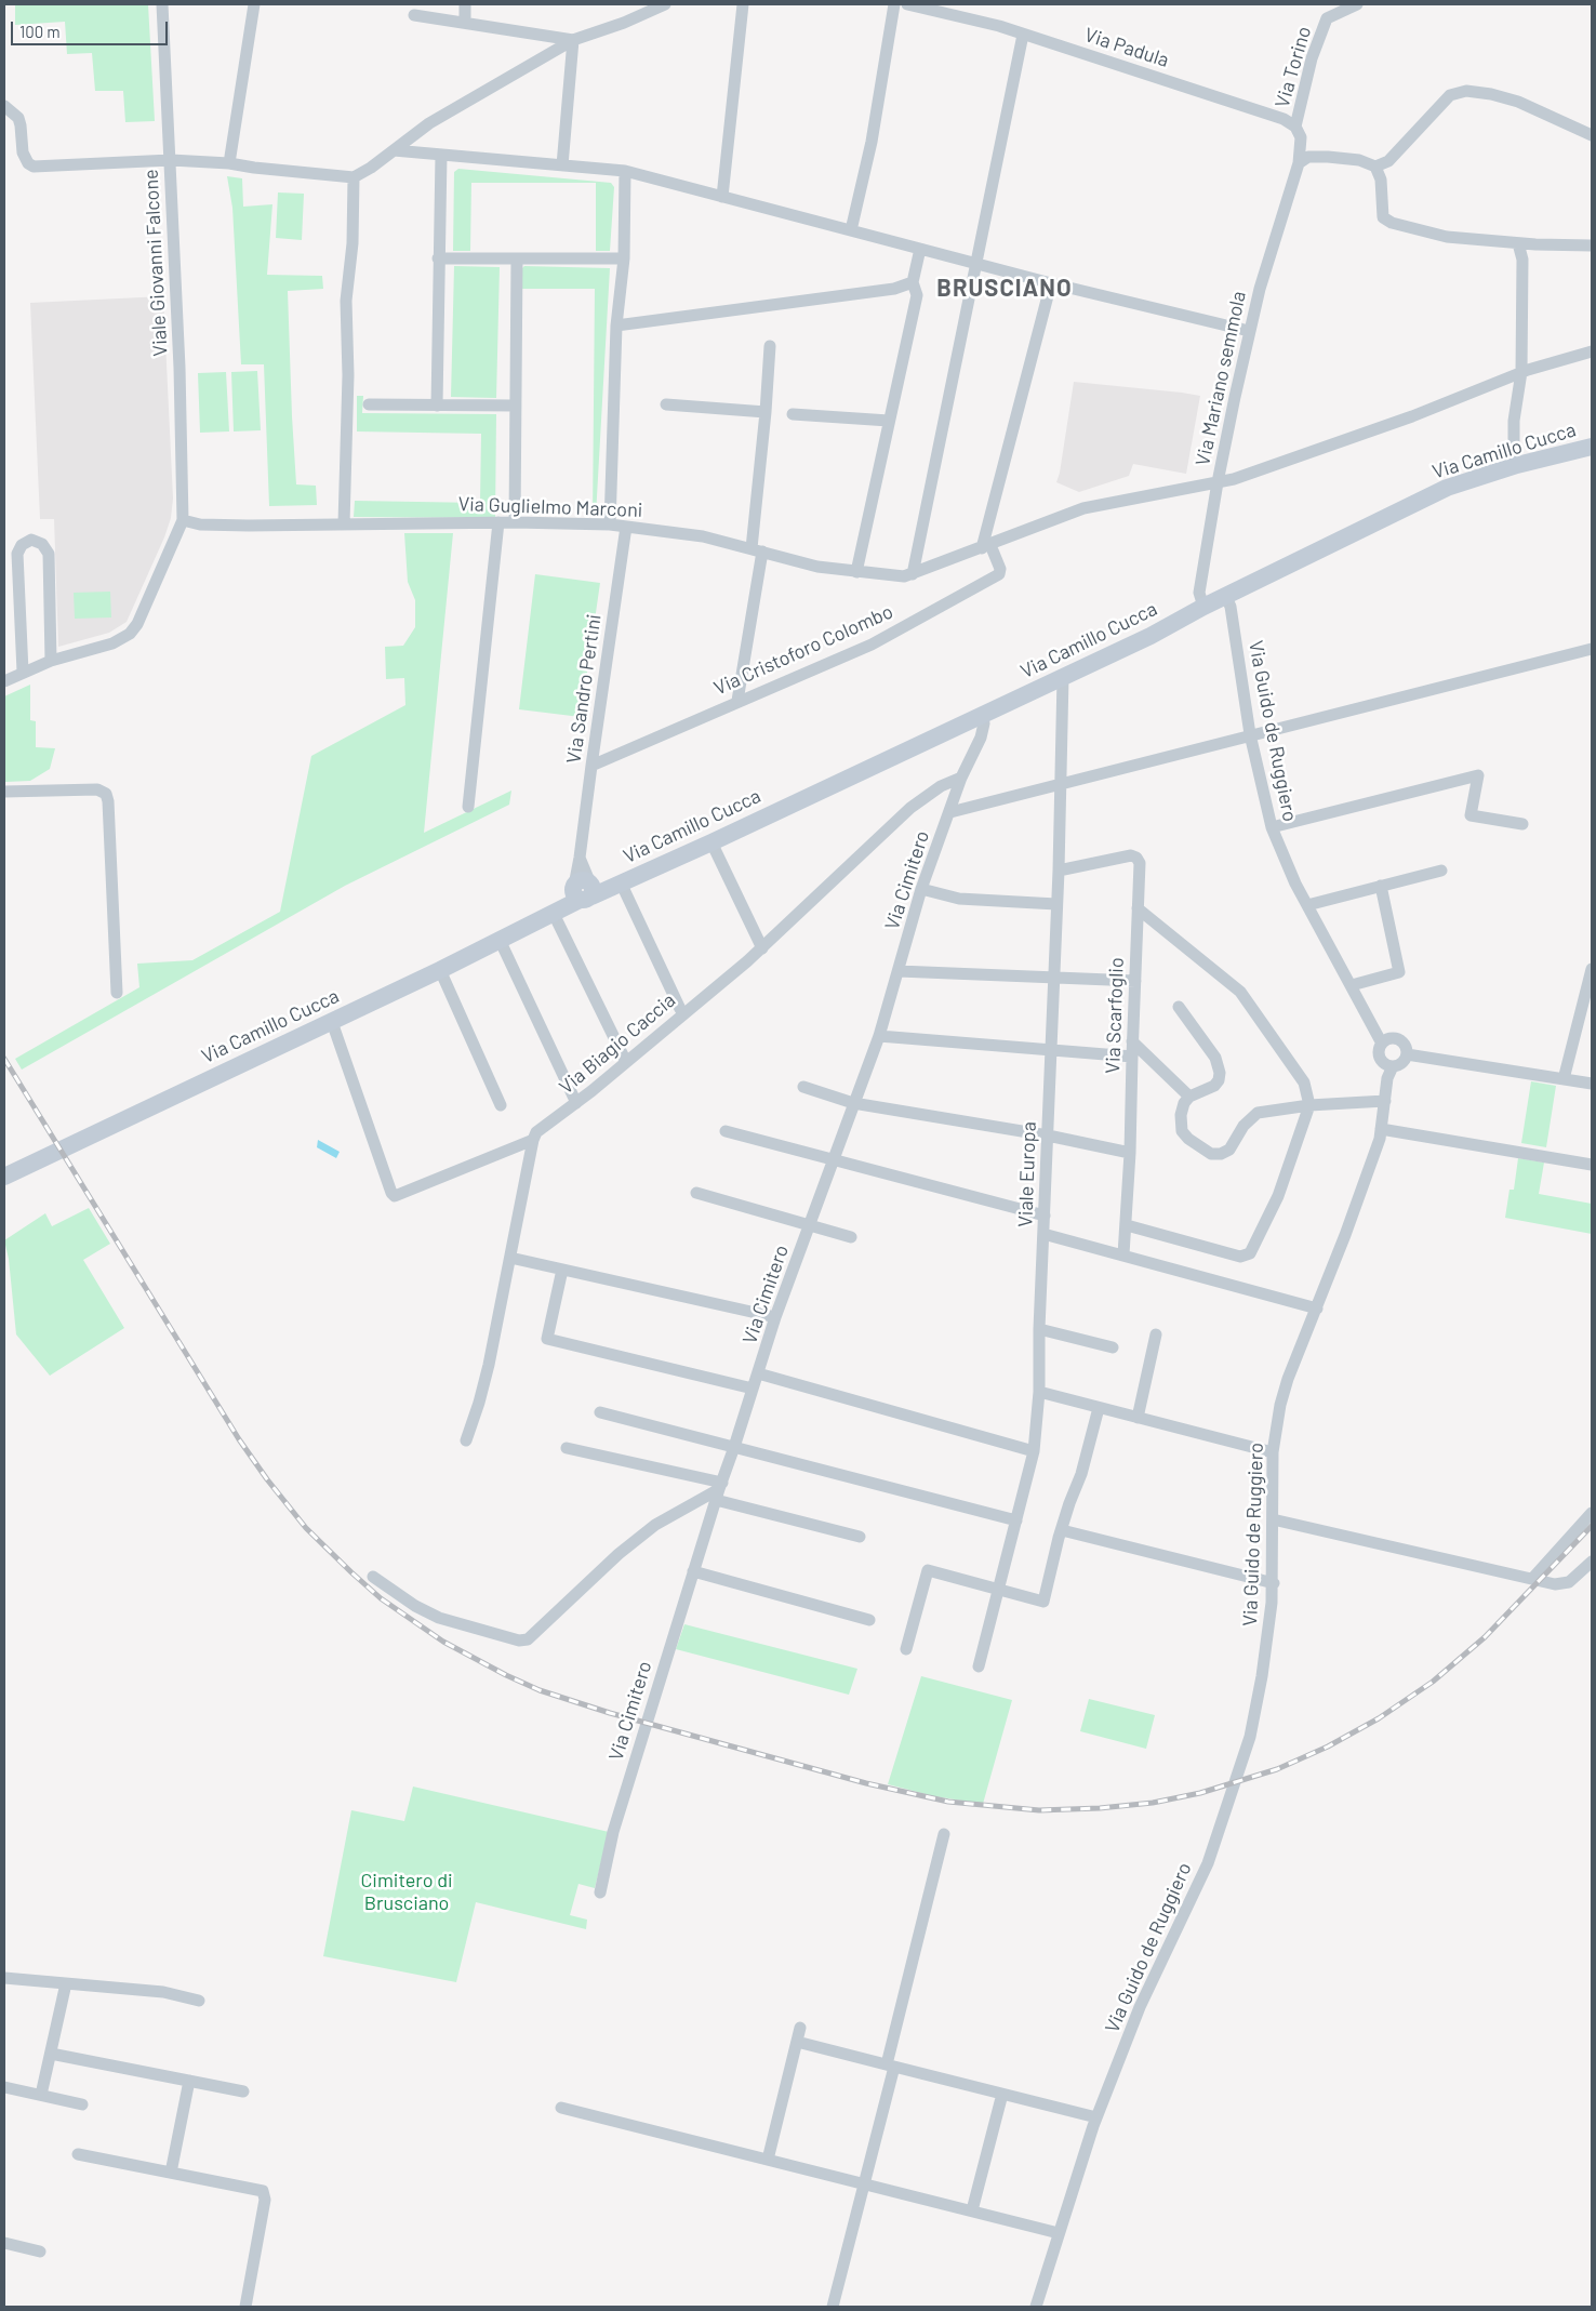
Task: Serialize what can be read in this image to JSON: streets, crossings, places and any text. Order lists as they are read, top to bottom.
{
  "streets": {
    "street": [
      "Via Padula",
      "Via Torino",
      "Viale Giovanni Falcone",
      "Via Mariano semmola",
      "Via Camillo Cucca",
      "Via Guglielmo Marconi",
      "Via Cristoforo Colombo",
      "Via Sandro Pertini",
      "Via Guido de Ruggiero",
      "Via Cimitero",
      "Via Scarfoglio",
      "Via Biagio Caccia",
      "Viale Europa"
    ]
  },
  "crossings": [
    ["Via Padula", "Via Torino"],
    ["Viale Giovanni Falcone", "Via Guglielmo Marconi"],
    ["Via Mariano semmola", "Via Camillo Cucca"],
    ["Via Mariano semmola", "Via Guglielmo Marconi"],
    ["Via Camillo Cucca", "Via Sandro Pertini"],
    ["Via Camillo Cucca", "Via Guido de Ruggiero"],
    ["Via Camillo Cucca", "Via Cimitero"],
    ["Via Camillo Cucca", "Viale Europa"],
    ["Via Guglielmo Marconi", "Via Cristoforo Colombo"],
    ["Via Guglielmo Marconi", "Via Sandro Pertini"],
    ["Via Cristoforo Colombo", "Via Sandro Pertini"],
    ["Via Cimitero", "Via Biagio Caccia"],
    ["Via Scarfoglio", "Viale Europa"]
  ],
  "districts": ["BRUSCIANO"],
  "parks": ["Cimitero di Brusciano"],
  "scale_bar": "100 m"
}
